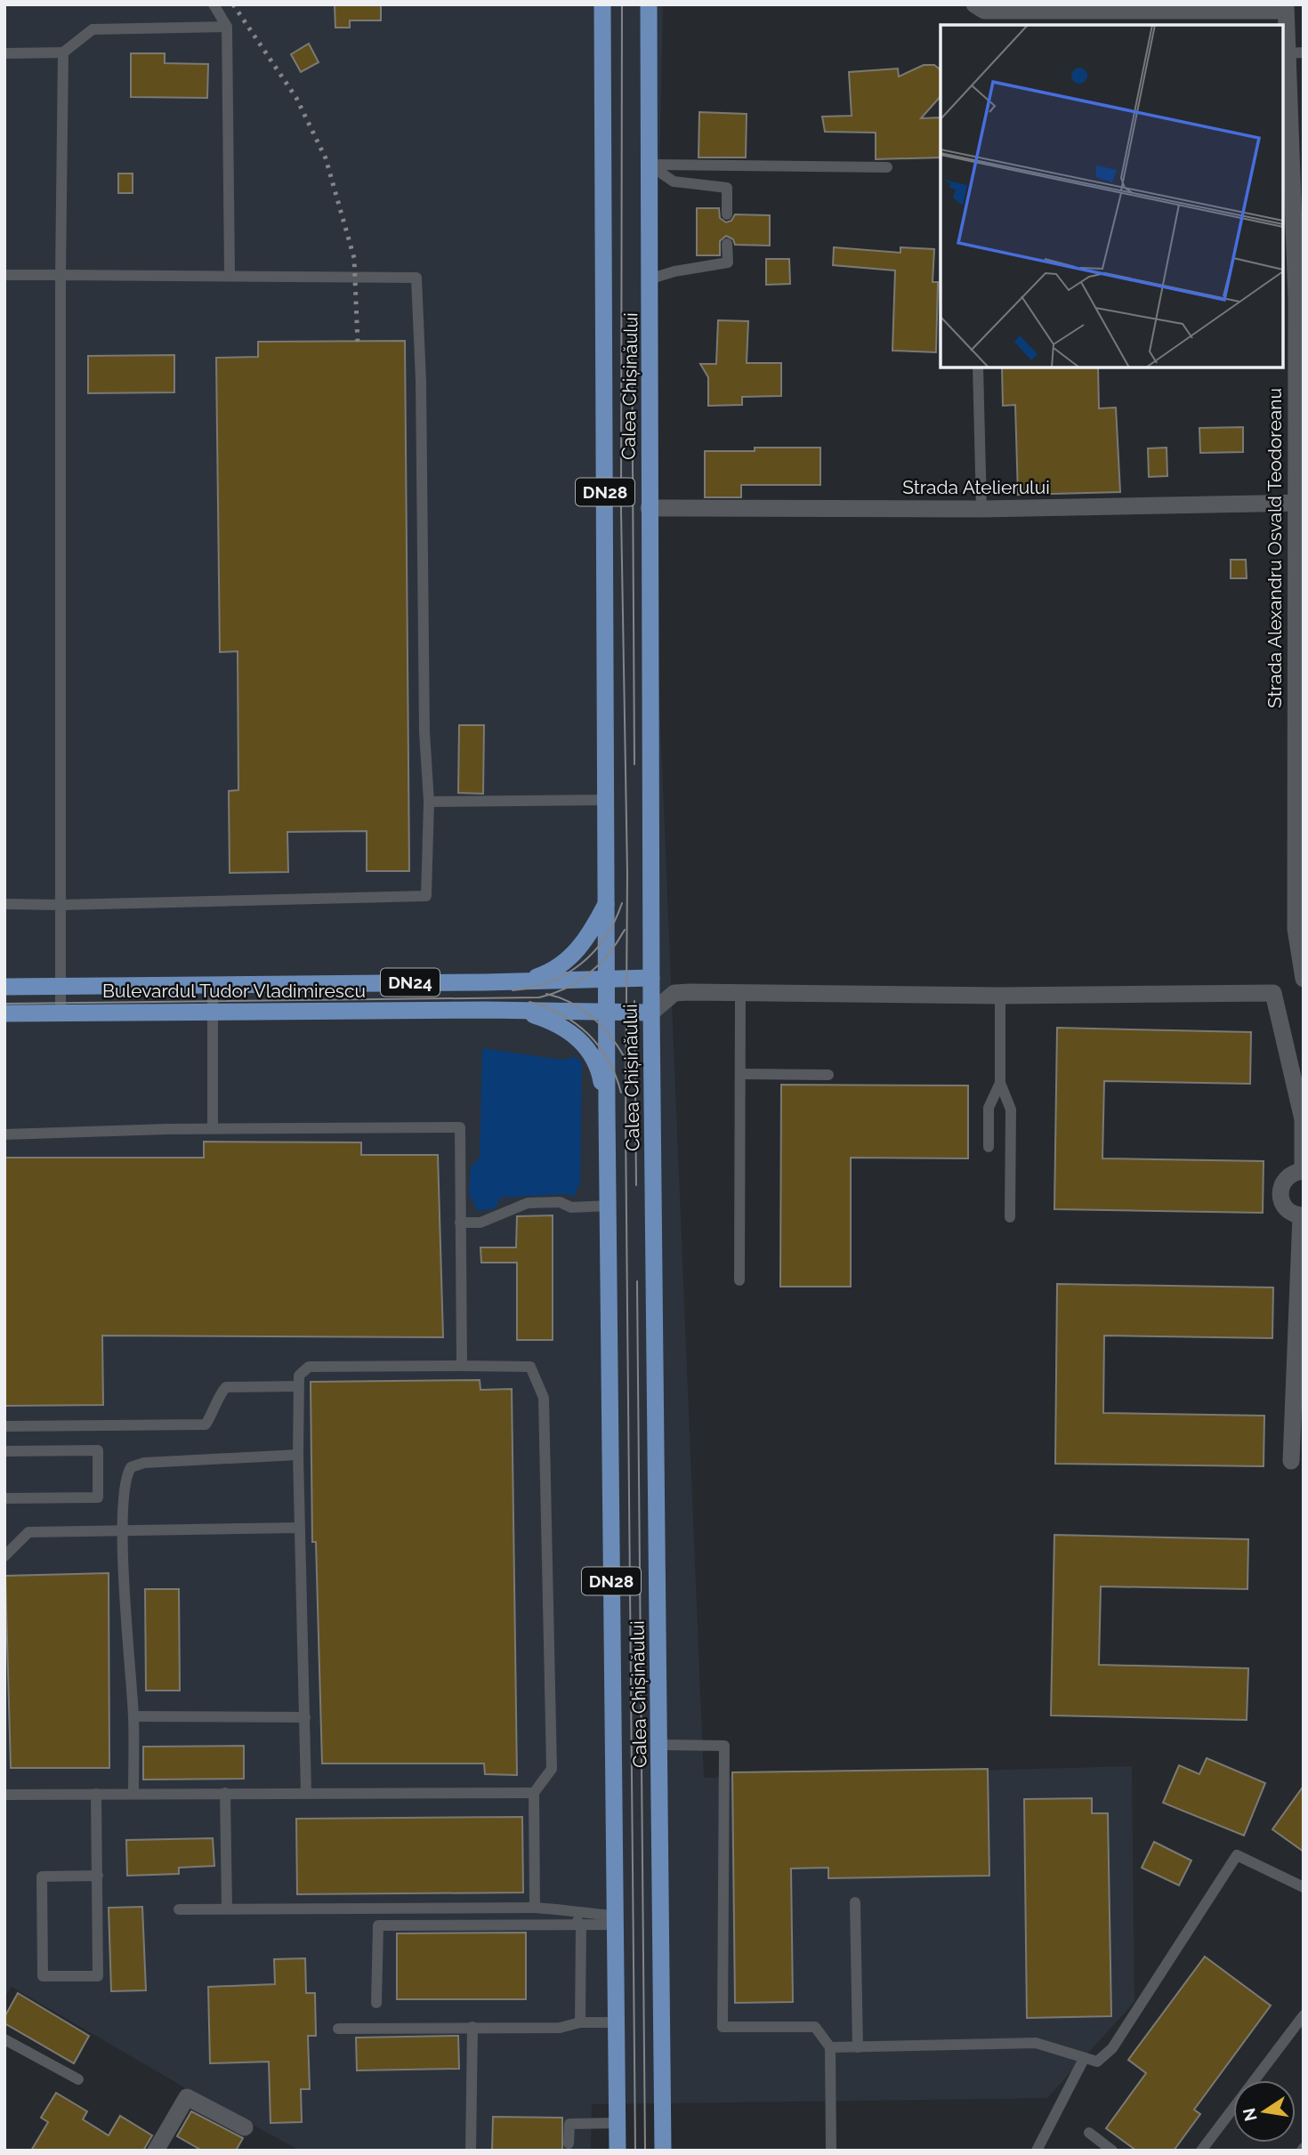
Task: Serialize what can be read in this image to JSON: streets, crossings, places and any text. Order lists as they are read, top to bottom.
{
  "streets": {
    "main road": [
      "Calea Chișinăului",
      "DN28",
      "DN24",
      "Bulevardul Tudor Vladimirescu"
    ],
    "street": ["Strada Atelierului", "Strada Alexandru Osvald Teodoreanu"]
  },
  "crossings": [
    ["Calea Chișinăului", "Strada Atelierului"],
    ["Calea Chișinăului", "Bulevardul Tudor Vladimirescu"],
    ["Strada Atelierului", "Strada Alexandru Osvald Teodoreanu"]
  ],
  "north": "left"
}
